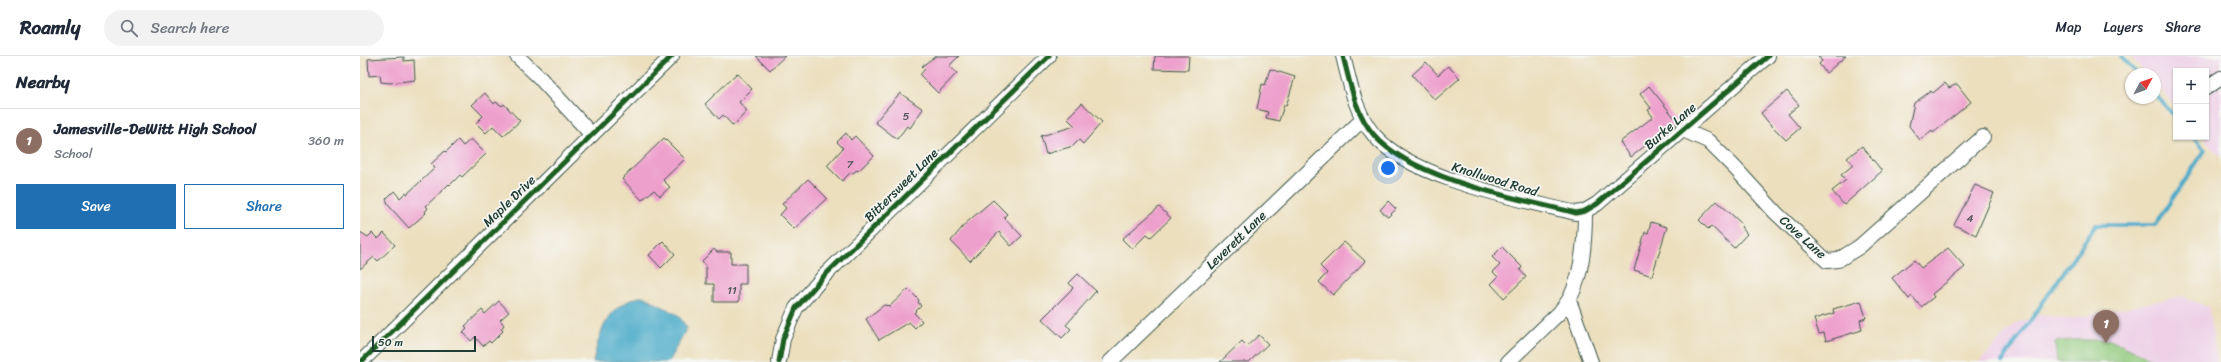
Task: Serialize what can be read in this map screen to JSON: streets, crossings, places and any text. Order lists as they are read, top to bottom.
{
  "streets": {
    "street": [
      "Burke Lane",
      "Knollwood Road",
      "Bittersweet Lane",
      "Maple Drive",
      "Cove Lane",
      "Leverett Lane"
    ]
  },
  "crossings": [
    ["Burke Lane", "Knollwood Road"],
    ["Burke Lane", "Cove Lane"],
    ["Knollwood Road", "Leverett Lane"]
  ],
  "house_numbers": [
    "5",
    "7",
    "4",
    "11"
  ],
  "scale_bar": "50 m",
  "north": "top right",
  "page": {
    "header": "Roamly",
    "search": "Search here",
    "nav": ["Map", "Layers", "Share"],
    "heading": "Nearby",
    "map_buttons": ["+", "−"],
    "list": [
      {
        "mark": "1",
        "name": "Jamesville-DeWitt High School",
        "note": "School",
        "value": "360 m"
      }
    ],
    "buttons": ["Save", "Share"],
    "pins": "1",
    "scale": "50 m"
  }
}
